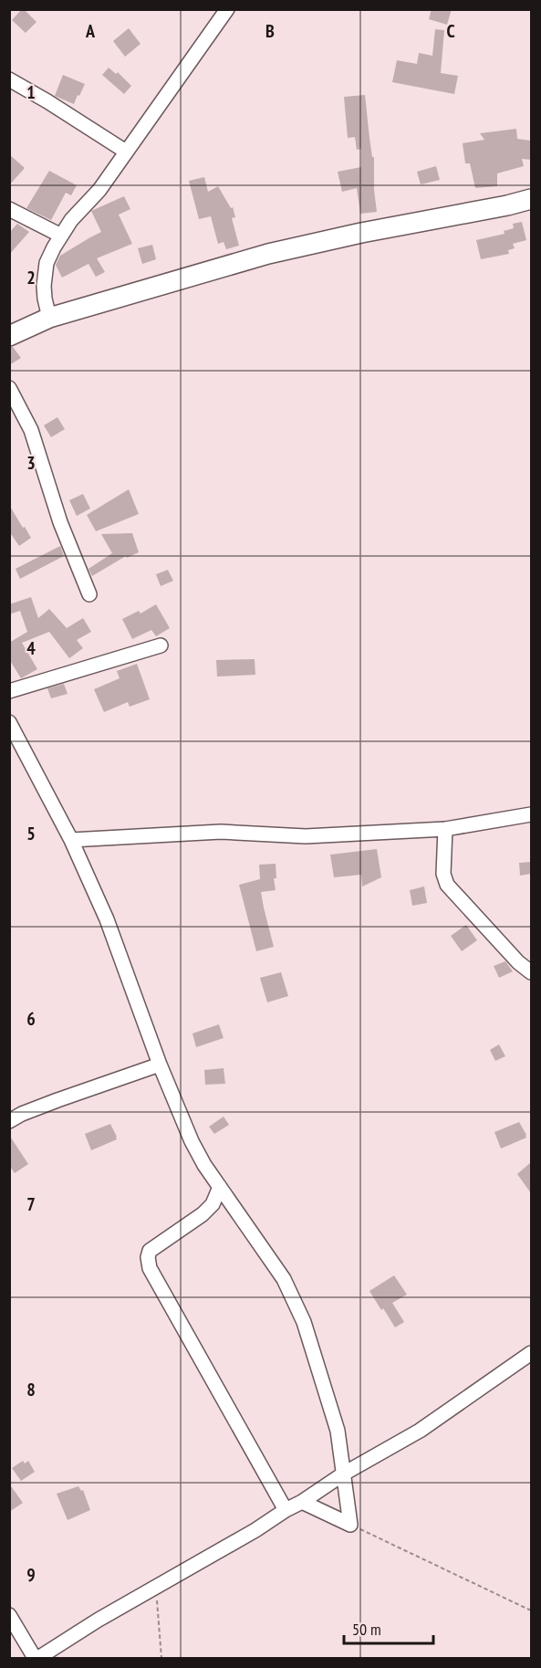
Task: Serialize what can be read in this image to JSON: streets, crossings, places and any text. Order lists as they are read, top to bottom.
{
  "scale_bar": "50 m",
  "grid": {
    "columns": ["A", "B", "C"],
    "rows": [
      "1",
      "2",
      "3",
      "4",
      "5",
      "6",
      "7",
      "8",
      "9"
    ]
  }
}
